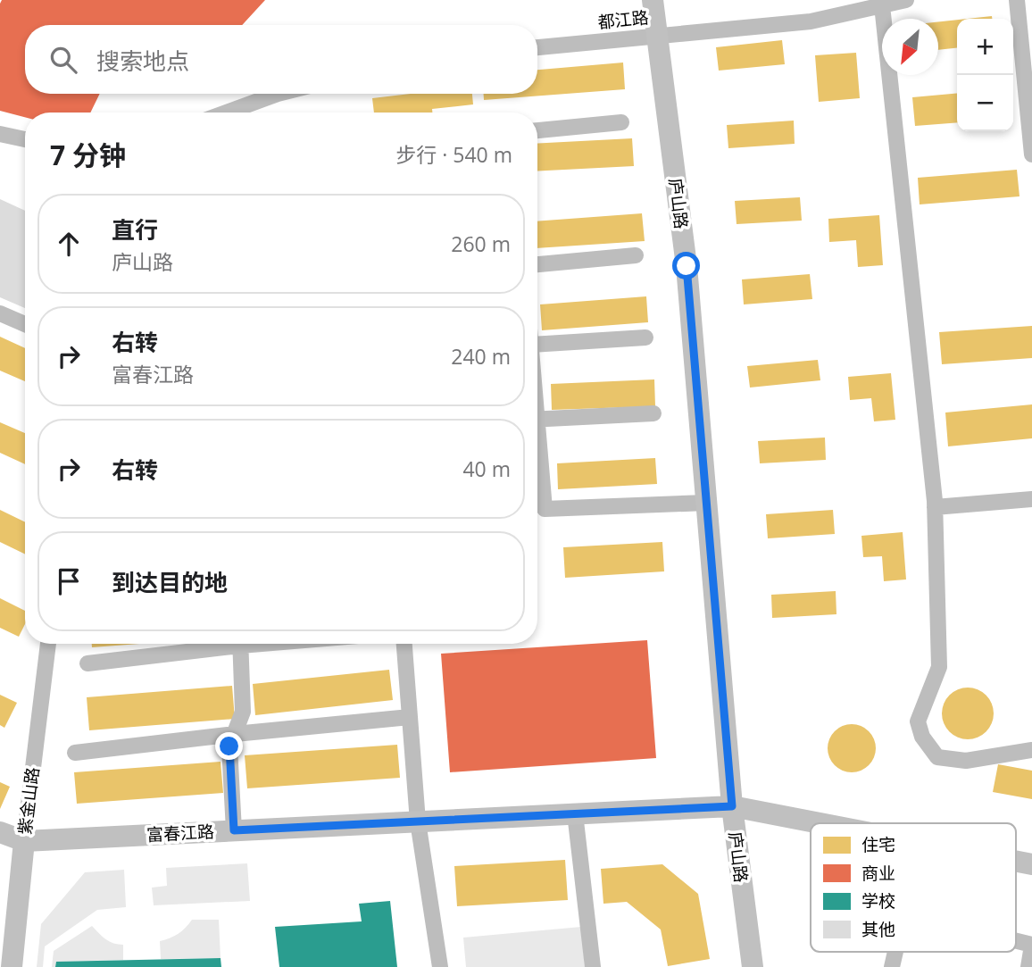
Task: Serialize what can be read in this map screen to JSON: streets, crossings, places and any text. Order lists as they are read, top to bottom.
{
  "streets": {
    "street": [
      "都江路",
      "庐山路",
      "紫金山路",
      "富春江路"
    ]
  },
  "crossings": [
    ["都江路", "庐山路"],
    ["庐山路", "富春江路"],
    ["紫金山路", "富春江路"]
  ],
  "legend": [
    "住宅",
    "商业",
    "学校",
    "其他"
  ],
  "north": "bottom left",
  "page": {
    "map_buttons": ["+", "−"],
    "search": "搜索地点",
    "heading": ["7 分钟", "步行 · 540 m"],
    "list": [
      ["直行", "庐山路", "260 m"],
      ["右转", "富春江路", "240 m"],
      ["右转", "40 m"],
      "到达目的地"
    ]
  }
}
